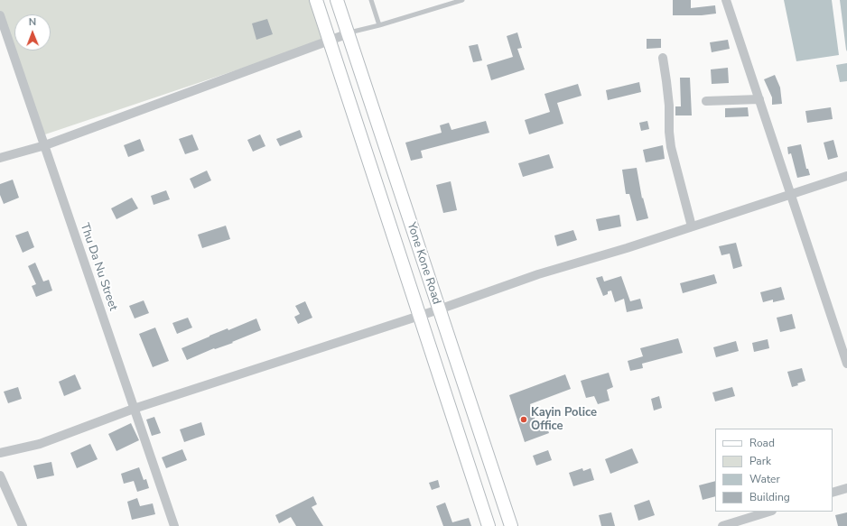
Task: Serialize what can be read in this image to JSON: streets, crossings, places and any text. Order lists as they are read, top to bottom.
{
  "streets": {
    "street": ["Yone Kone Road", "Thu Da Nu Street"]
  },
  "places": ["Kayin Police Office"],
  "legend": [
    "Road",
    "Park",
    "Water",
    "Building"
  ],
  "north": "top"
}
